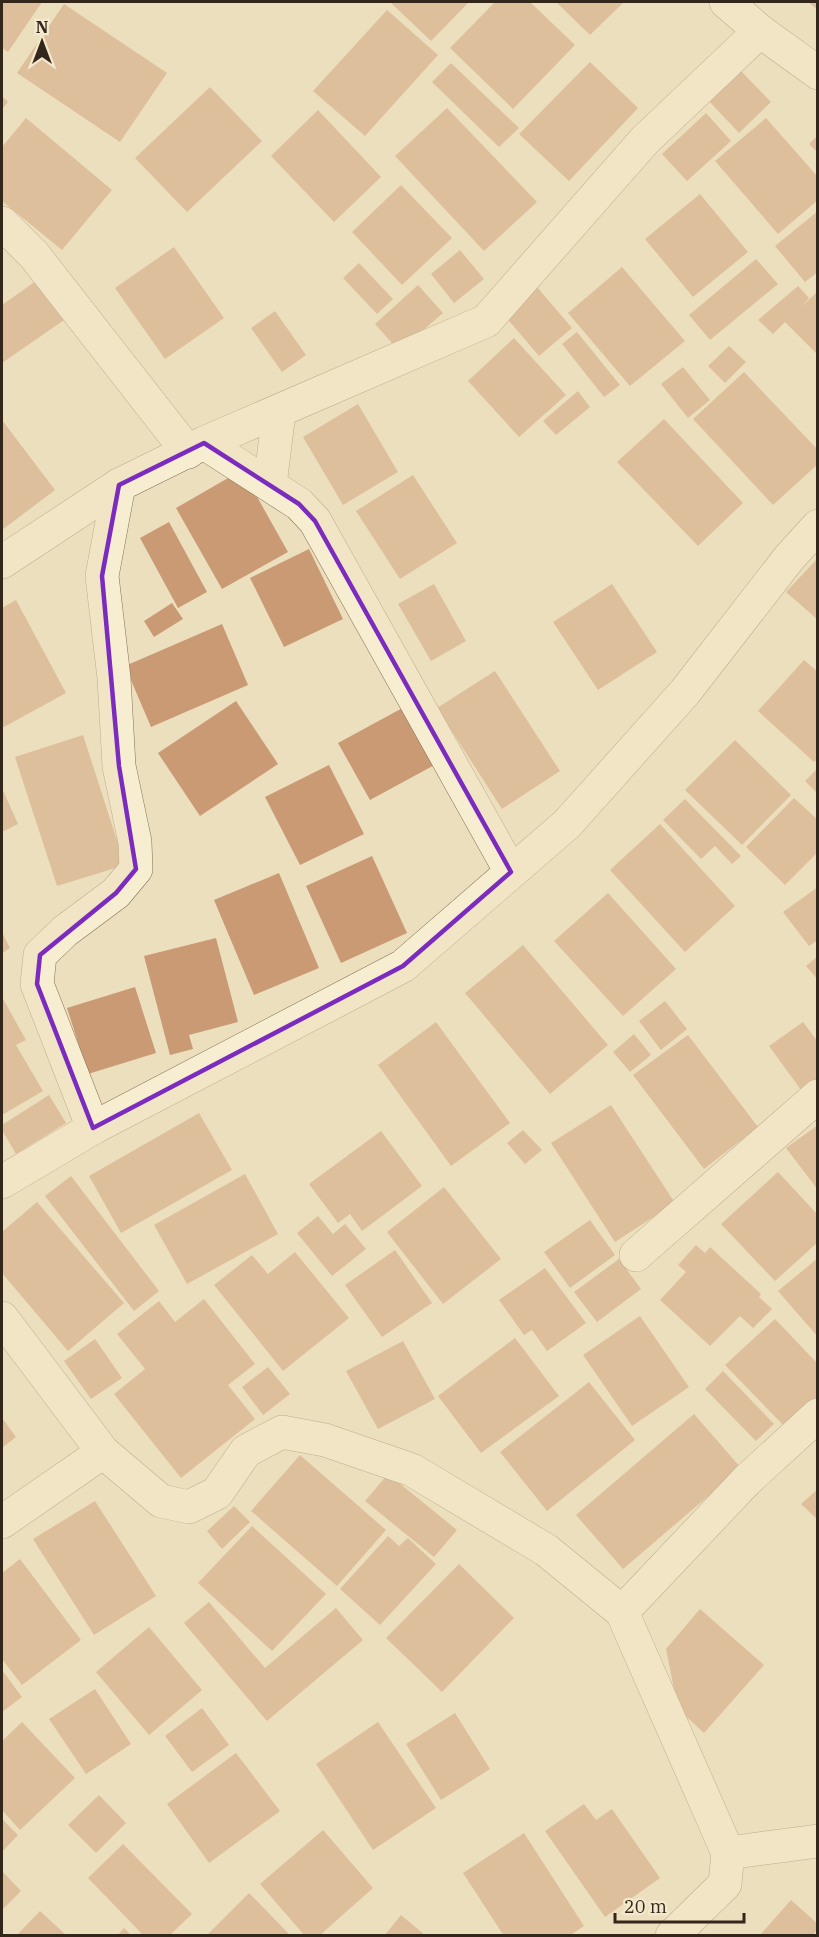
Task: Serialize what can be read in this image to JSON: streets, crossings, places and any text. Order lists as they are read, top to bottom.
{
  "scale_bar": "20 m",
  "north": "top"
}
